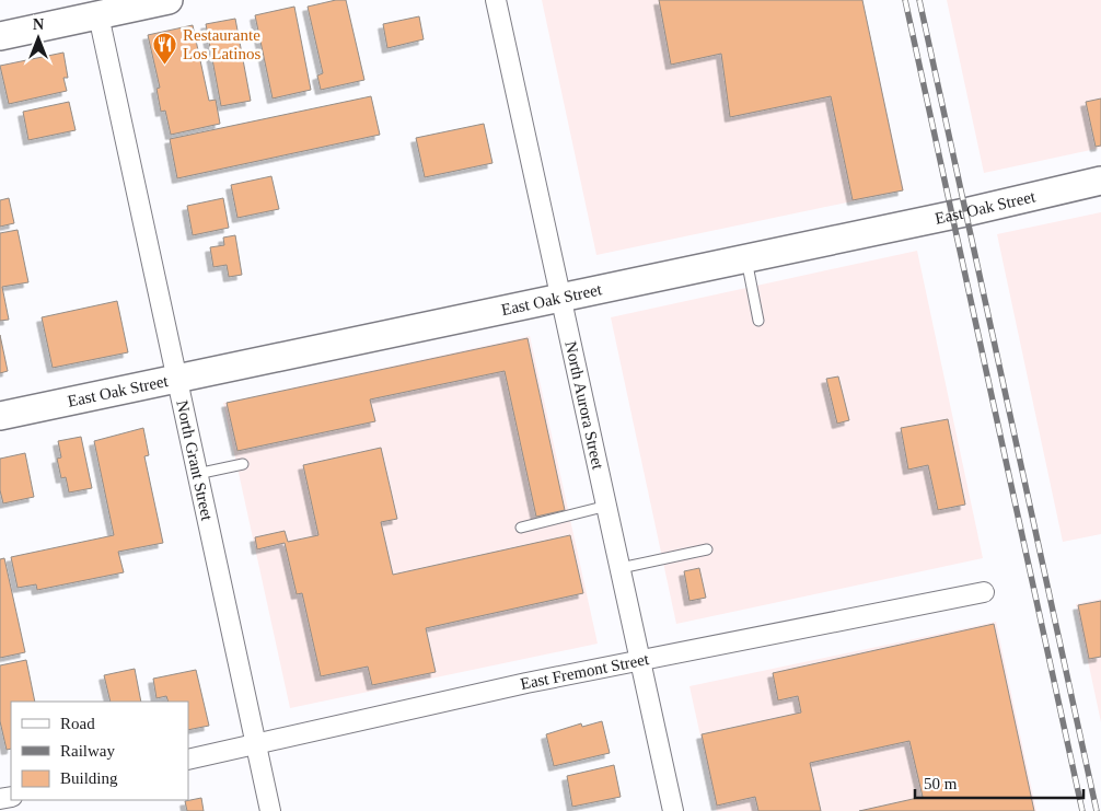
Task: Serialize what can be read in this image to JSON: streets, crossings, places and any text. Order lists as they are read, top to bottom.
{
  "streets": {
    "street": [
      "East Oak Street",
      "North Aurora Street",
      "North Grant Street",
      "East Fremont Street"
    ]
  },
  "crossings": [
    ["East Oak Street", "North Aurora Street"],
    ["East Oak Street", "North Grant Street"],
    ["North Aurora Street", "East Fremont Street"],
    ["North Grant Street", "East Fremont Street"]
  ],
  "places": {
    "restaurant": ["Restaurante Los Latinos"]
  },
  "legend": ["Road", "Railway", "Building"],
  "scale_bar": "50 m",
  "north": "top"
}
